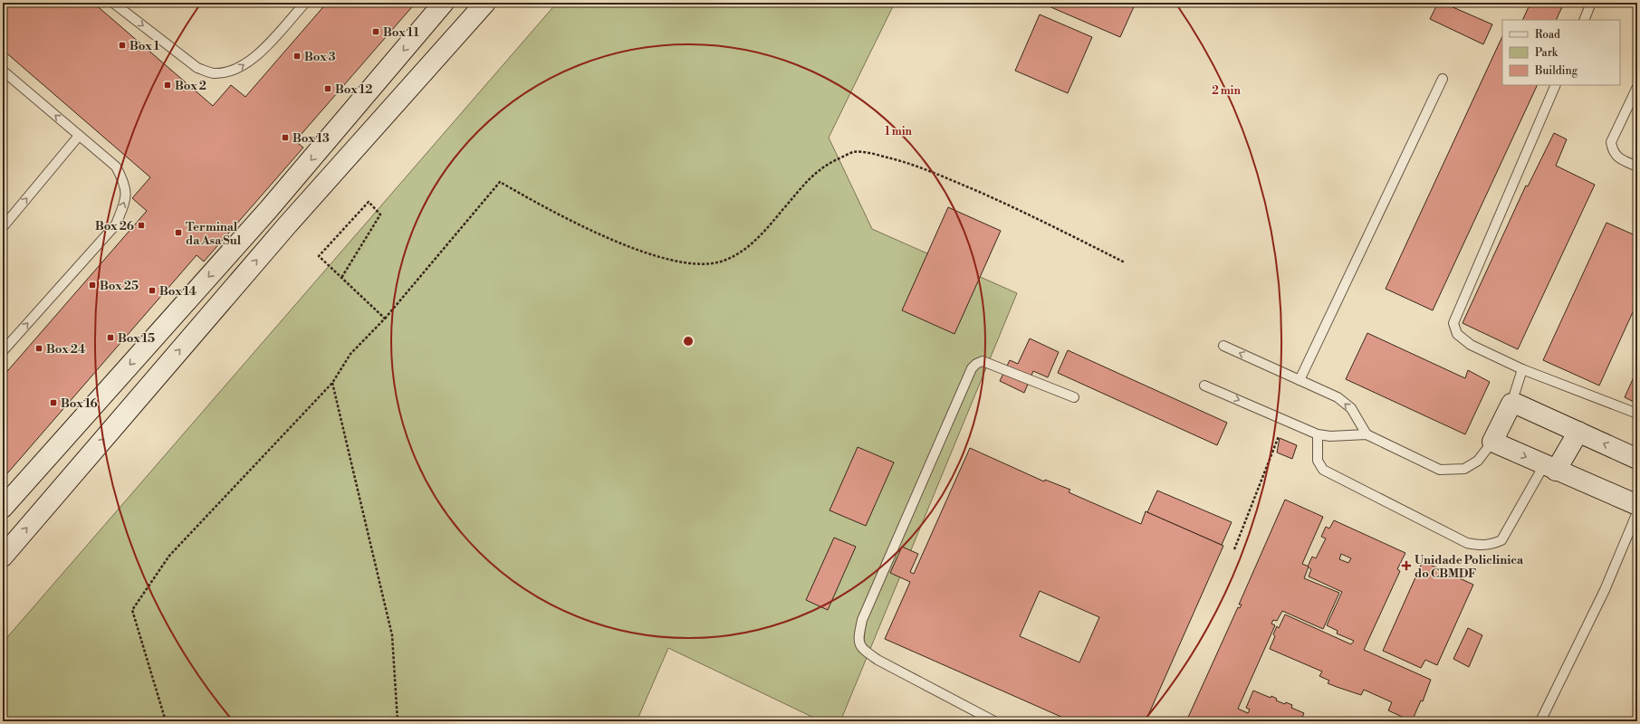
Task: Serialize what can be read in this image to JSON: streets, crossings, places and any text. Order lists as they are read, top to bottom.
{
  "places": {
    "transit": [
      "Box 11",
      "Box 1",
      "Box 3",
      "Box 2",
      "Box 12",
      "Box 13",
      "Box 26",
      "Terminal da Asa Sul",
      "Box 25",
      "Box 14",
      "Box 15",
      "Box 24",
      "Box 16"
    ],
    "health": ["Unidade Policlinica do CBMDF"]
  },
  "legend": ["Road", "Park", "Building"],
  "rings": ["2 min", "1 min"]
}
